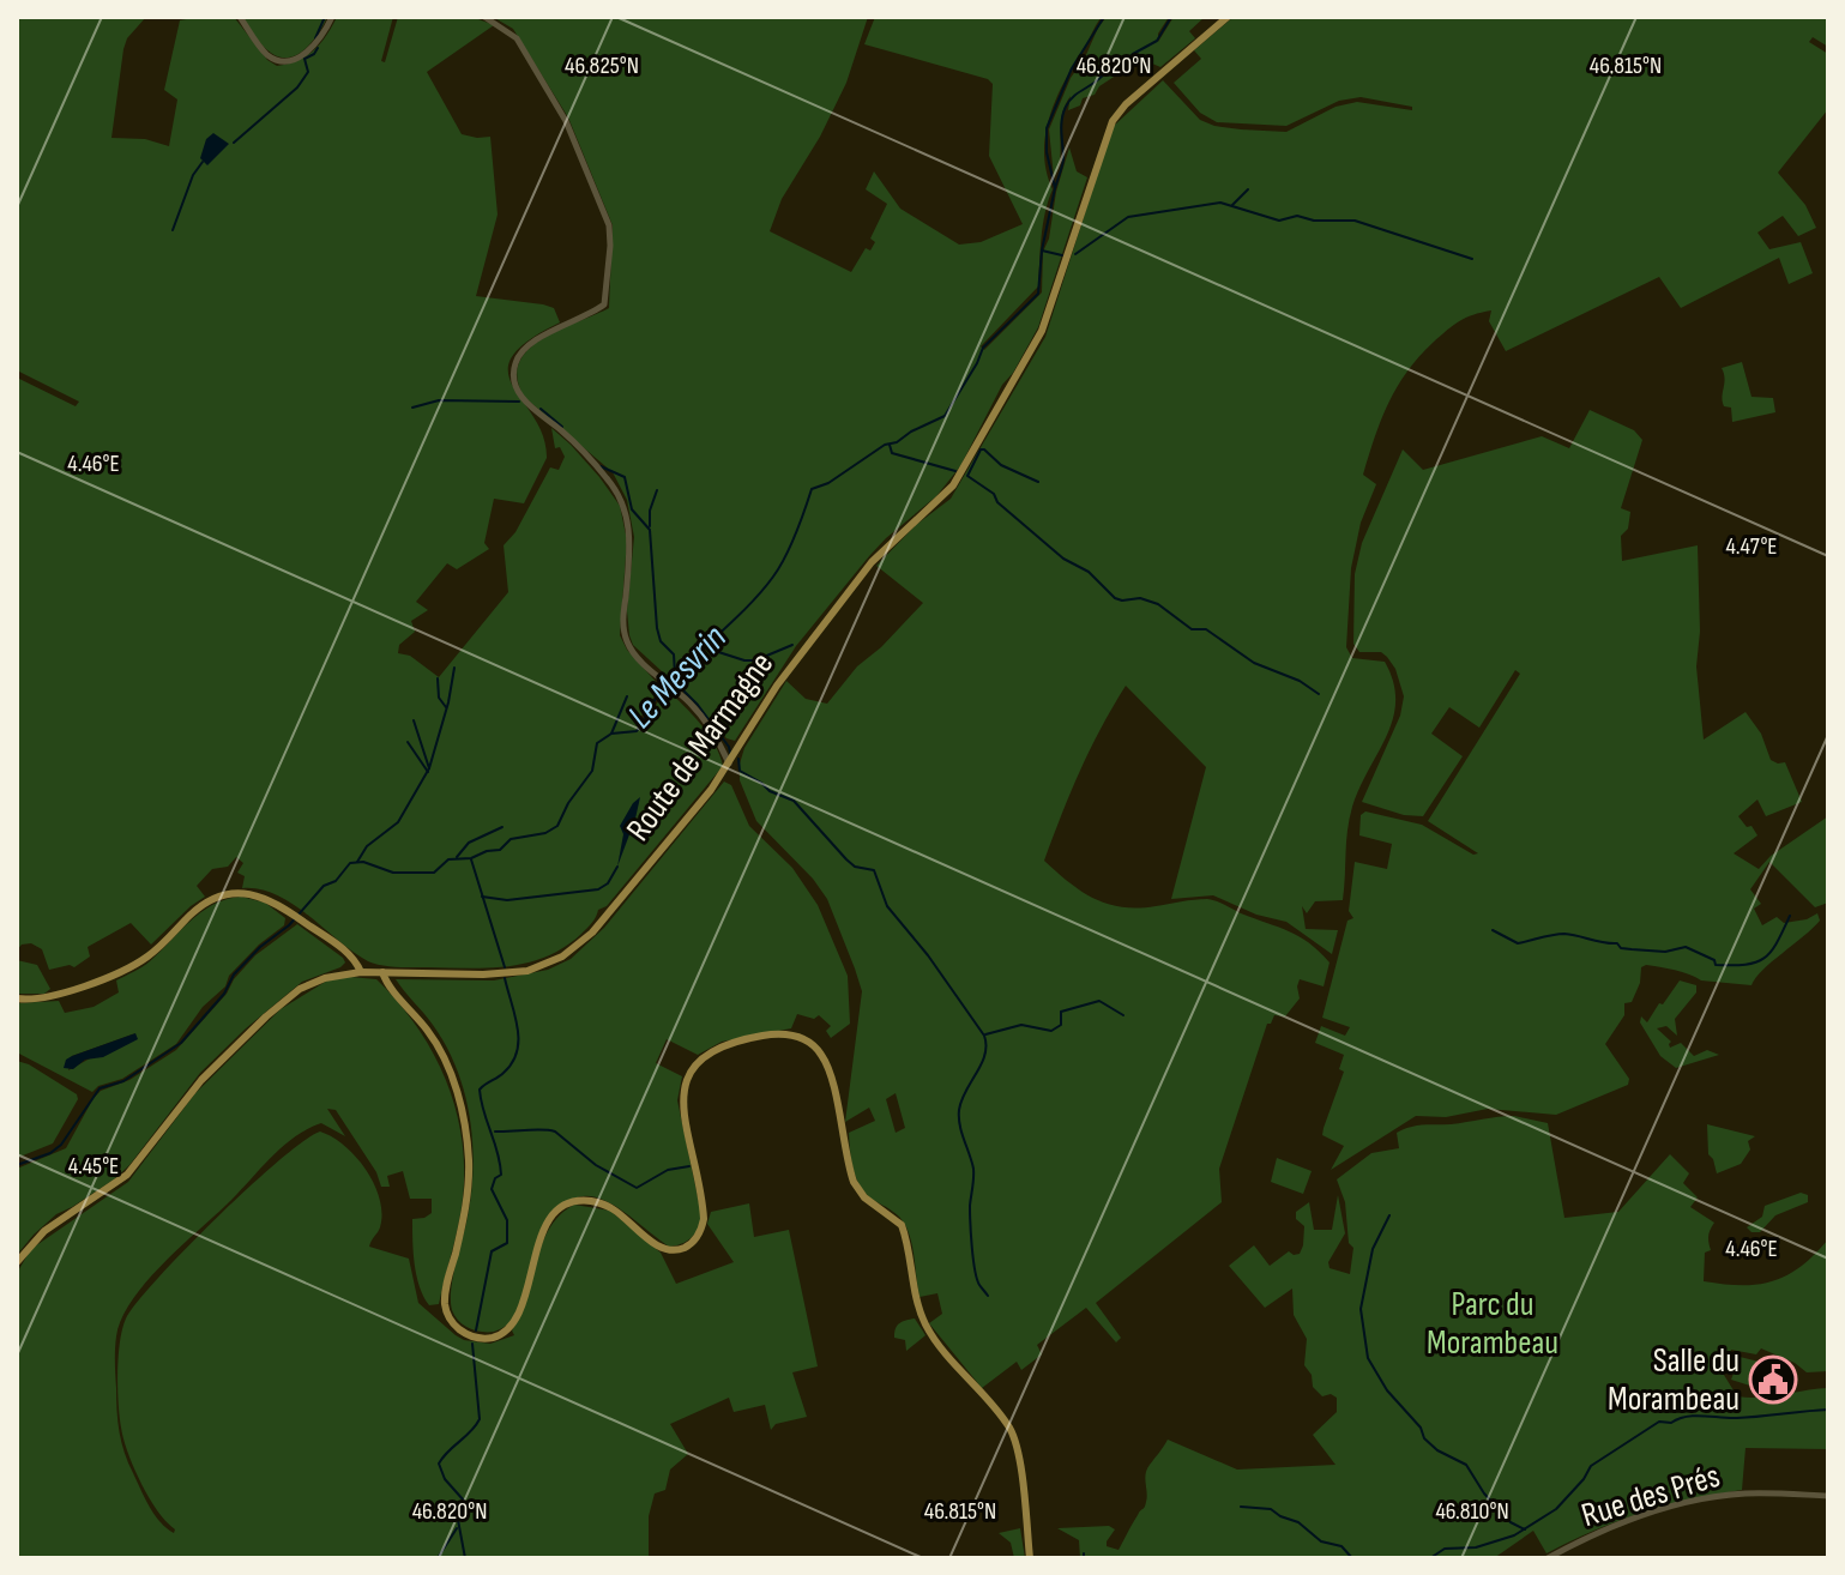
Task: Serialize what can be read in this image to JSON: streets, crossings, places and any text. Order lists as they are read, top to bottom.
{
  "streets": {
    "main road": ["Route de Marmagne"],
    "street": ["Rue des Prés"]
  },
  "water": ["Le Mesvrin"],
  "parks": ["Parc du Morambeau"],
  "places": {
    "public building": ["Salle du Morambeau"]
  },
  "coordinates": [
    "46.825°N",
    "46.820°N",
    "46.815°N",
    "4.46°E",
    "4.47°E",
    "4.45°E",
    "46.810°N"
  ]
}
